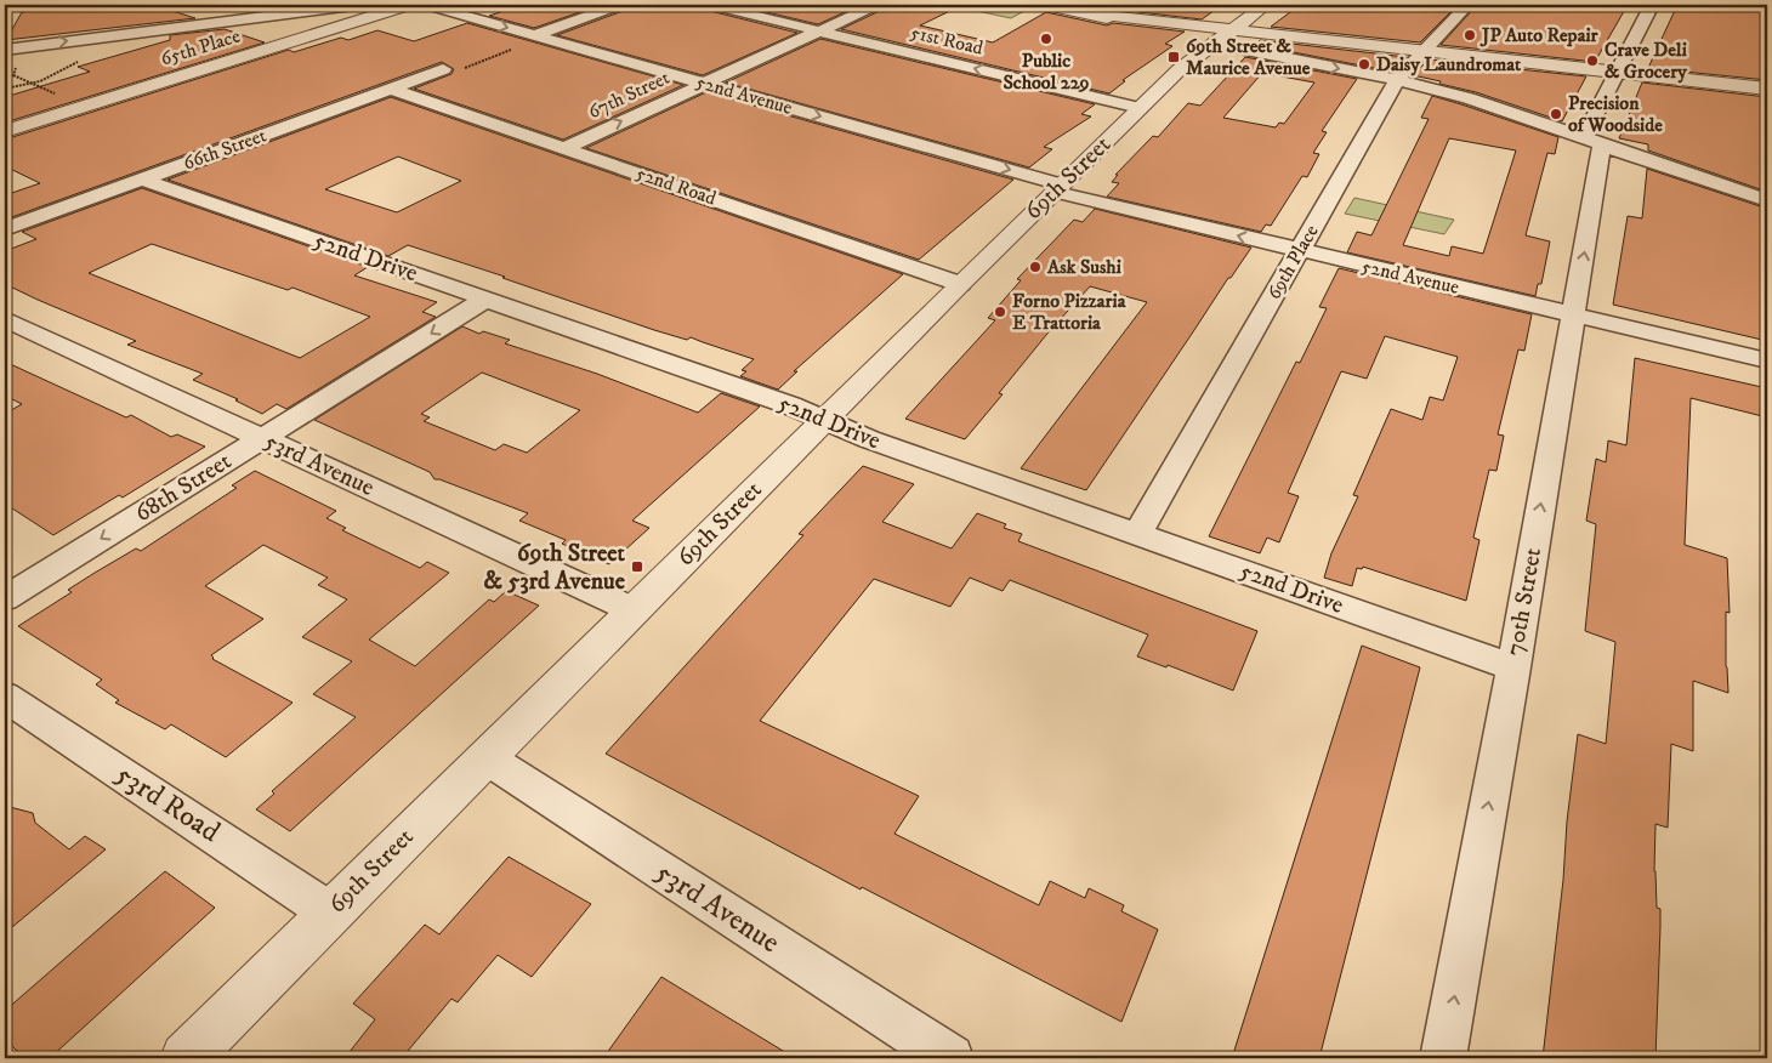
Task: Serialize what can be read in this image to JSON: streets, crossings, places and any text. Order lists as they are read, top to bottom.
{
  "streets": {
    "street": [
      "51st Road",
      "65th Place",
      "67th Street",
      "52nd Avenue",
      "66th Street",
      "69th Street",
      "52nd Road",
      "52nd Drive",
      "69th Place",
      "53rd Avenue",
      "68th Street",
      "70th Street",
      "53rd Road"
    ]
  },
  "crossings": [
    ["51st Road", "67th Street"],
    ["51st Road", "69th Street"],
    ["67th Street", "52nd Avenue"],
    ["67th Street", "52nd Road"],
    ["52nd Avenue", "69th Street"],
    ["52nd Avenue", "69th Place"],
    ["52nd Avenue", "70th Street"],
    ["66th Street", "52nd Road"],
    ["66th Street", "52nd Drive"],
    ["69th Street", "52nd Road"],
    ["69th Street", "52nd Drive"],
    ["69th Street", "53rd Avenue"],
    ["69th Street", "53rd Road"],
    ["52nd Drive", "69th Place"],
    ["52nd Drive", "68th Street"],
    ["52nd Drive", "70th Street"],
    ["53rd Avenue", "68th Street"]
  ],
  "one_way": ["68th Street", "70th Street"],
  "places": {
    "other": [
      "JP Auto Repair",
      "Public School 229",
      "Crave Deli & Grocery",
      "Daisy Laundromat",
      "Precision of Woodside",
      "Ask Sushi",
      "Forno Pizzaria E Trattoria"
    ],
    "transit": ["69th Street & Maurice Avenue", "69th Street & 53rd Avenue"]
  }
}
